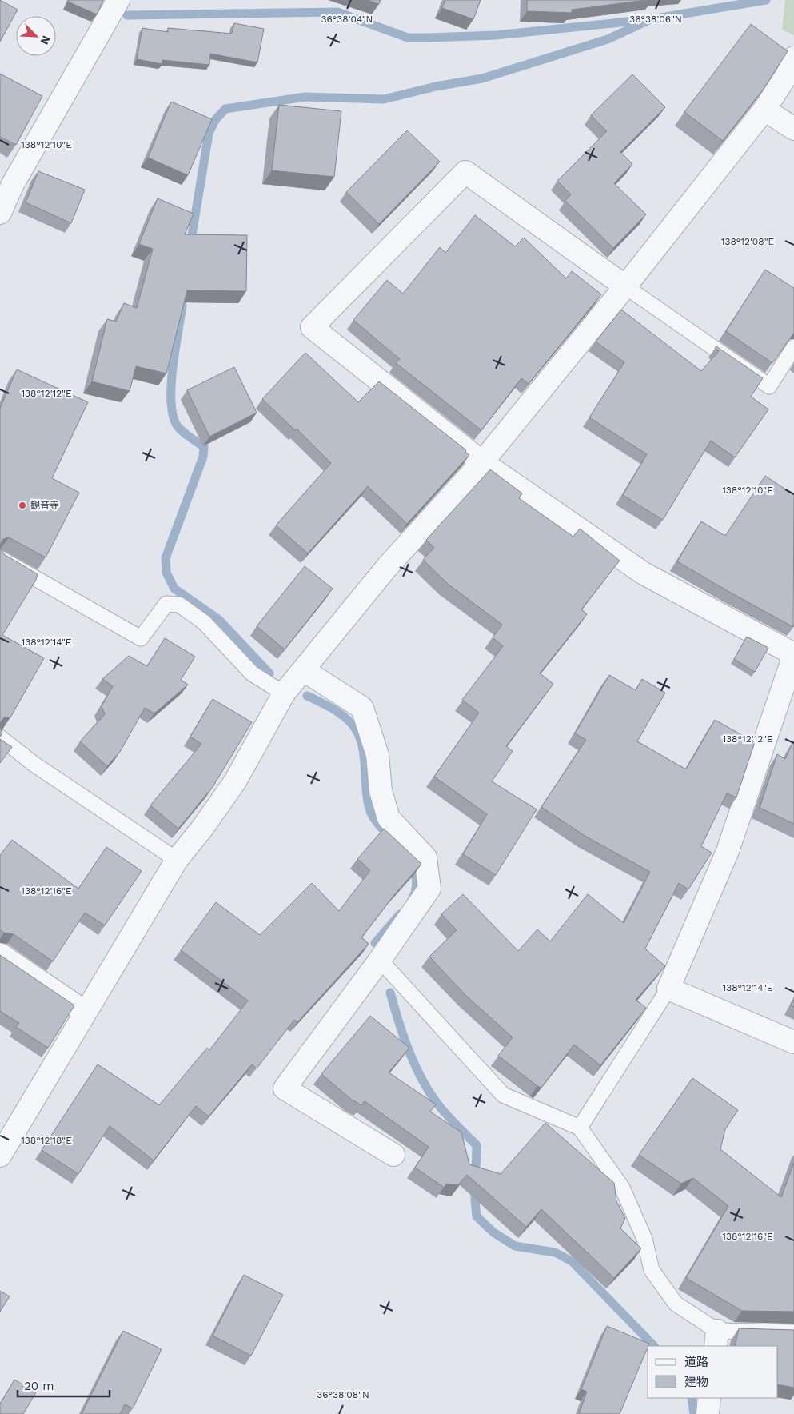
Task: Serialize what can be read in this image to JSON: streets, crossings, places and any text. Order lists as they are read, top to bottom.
{
  "places": ["観音寺"],
  "legend": ["道路", "建物"],
  "scale_bar": "20 m",
  "north": "bottom right",
  "coordinates": [
    "36°38'04\"N",
    "36°38'06\"N",
    "138°12'10\"E",
    "138°12'08\"E",
    "138°12'12\"E",
    "138°12'14\"E",
    "138°12'16\"E",
    "138°12'18\"E",
    "36°38'08\"N"
  ]
}
